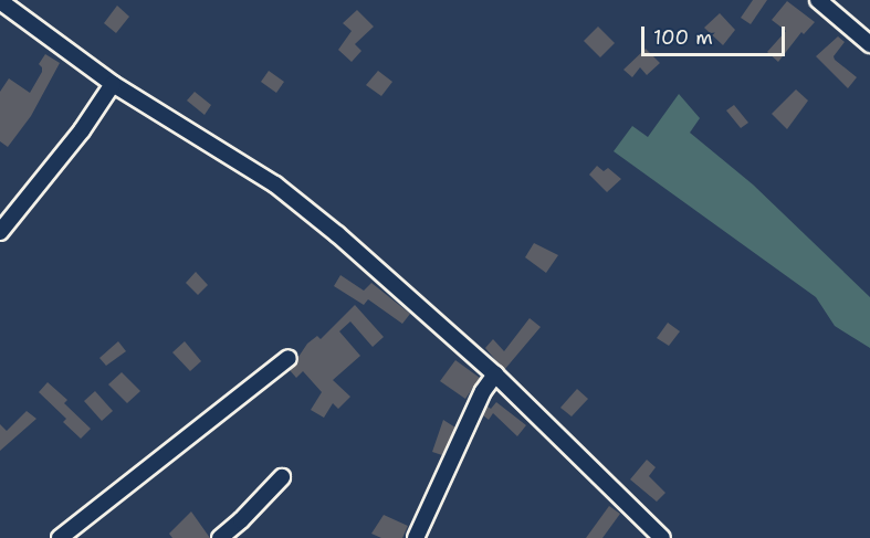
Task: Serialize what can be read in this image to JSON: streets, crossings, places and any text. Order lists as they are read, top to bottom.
{
  "scale_bar": "100 m"
}
